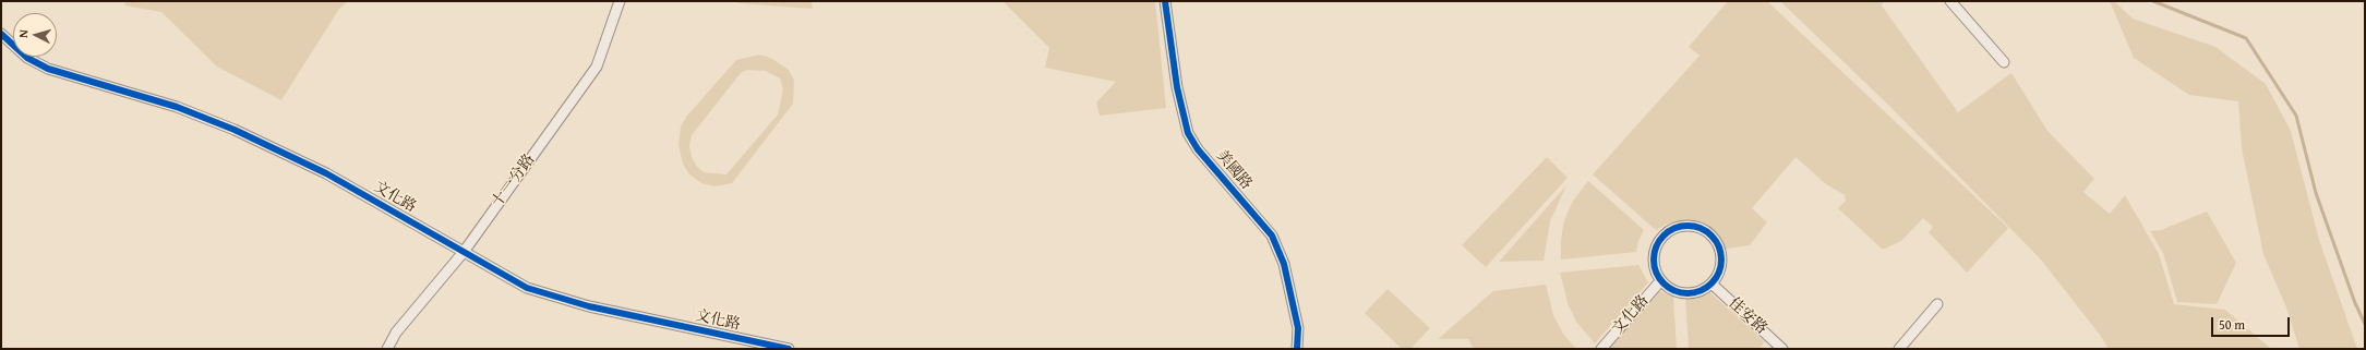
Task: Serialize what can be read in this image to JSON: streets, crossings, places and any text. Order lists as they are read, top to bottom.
{
  "streets": {
    "street": [
      "美國路",
      "十一分路",
      "文化路",
      "佳安路"
    ]
  },
  "crossings": [
    ["十一分路", "文化路"],
    ["文化路", "佳安路"]
  ],
  "scale_bar": "50 m",
  "north": "left"
}
